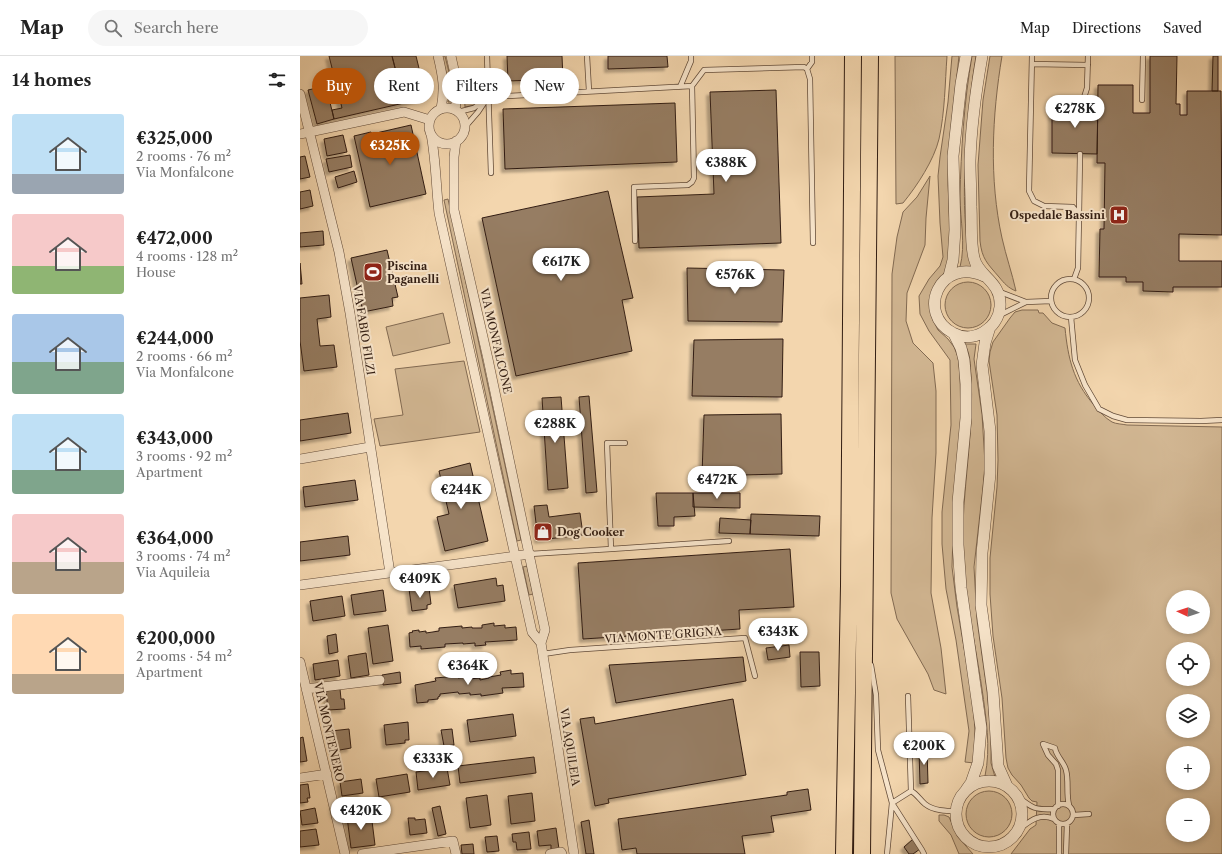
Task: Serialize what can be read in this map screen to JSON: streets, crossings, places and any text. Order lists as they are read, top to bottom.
{
  "streets": {
    "street": [
      "VIA FABIO FILZI",
      "VIA MONFALCONE",
      "VIA MONTENERO",
      "VIA AQUILEIA"
    ],
    "lane": ["VIA MONTE GRIGNA"]
  },
  "crossings": [
    ["VIA MONFALCONE", "VIA AQUILEIA"],
    ["VIA MONTE GRIGNA", "VIA AQUILEIA"]
  ],
  "places": {
    "hospital": ["Ospedale Bassini"],
    "sports": ["Piscina Paganelli"],
    "shop": ["Dog Cooker"]
  },
  "north": "left",
  "page": {
    "header": "Map",
    "search": "Search here",
    "nav": ["Map", "Directions", "Saved"],
    "heading": "14 homes",
    "chip": [
      "Buy",
      "Rent",
      "Filters",
      "New"
    ],
    "price": [
      "€278K",
      "€325K",
      "€388K",
      "€617K",
      "€576K",
      "€288K",
      "€472K",
      "€244K",
      "€409K",
      "€343K",
      "€364K",
      "€200K",
      "€333K",
      "€420K"
    ],
    "list": [
      {
        "name": "€325,000",
        "note": "2 rooms · 76 m² · Via Monfalcone"
      },
      {
        "name": "€472,000",
        "note": "4 rooms · 128 m² · House"
      },
      {
        "name": "€244,000",
        "note": "2 rooms · 66 m² · Via Monfalcone"
      },
      {
        "name": "€343,000",
        "note": "3 rooms · 92 m² · Apartment"
      },
      {
        "name": "€364,000",
        "note": "3 rooms · 74 m² · Via Aquileia"
      },
      {
        "name": "€200,000",
        "note": "2 rooms · 54 m² · Apartment"
      }
    ],
    "map_buttons": ["+", "−"]
  }
}
